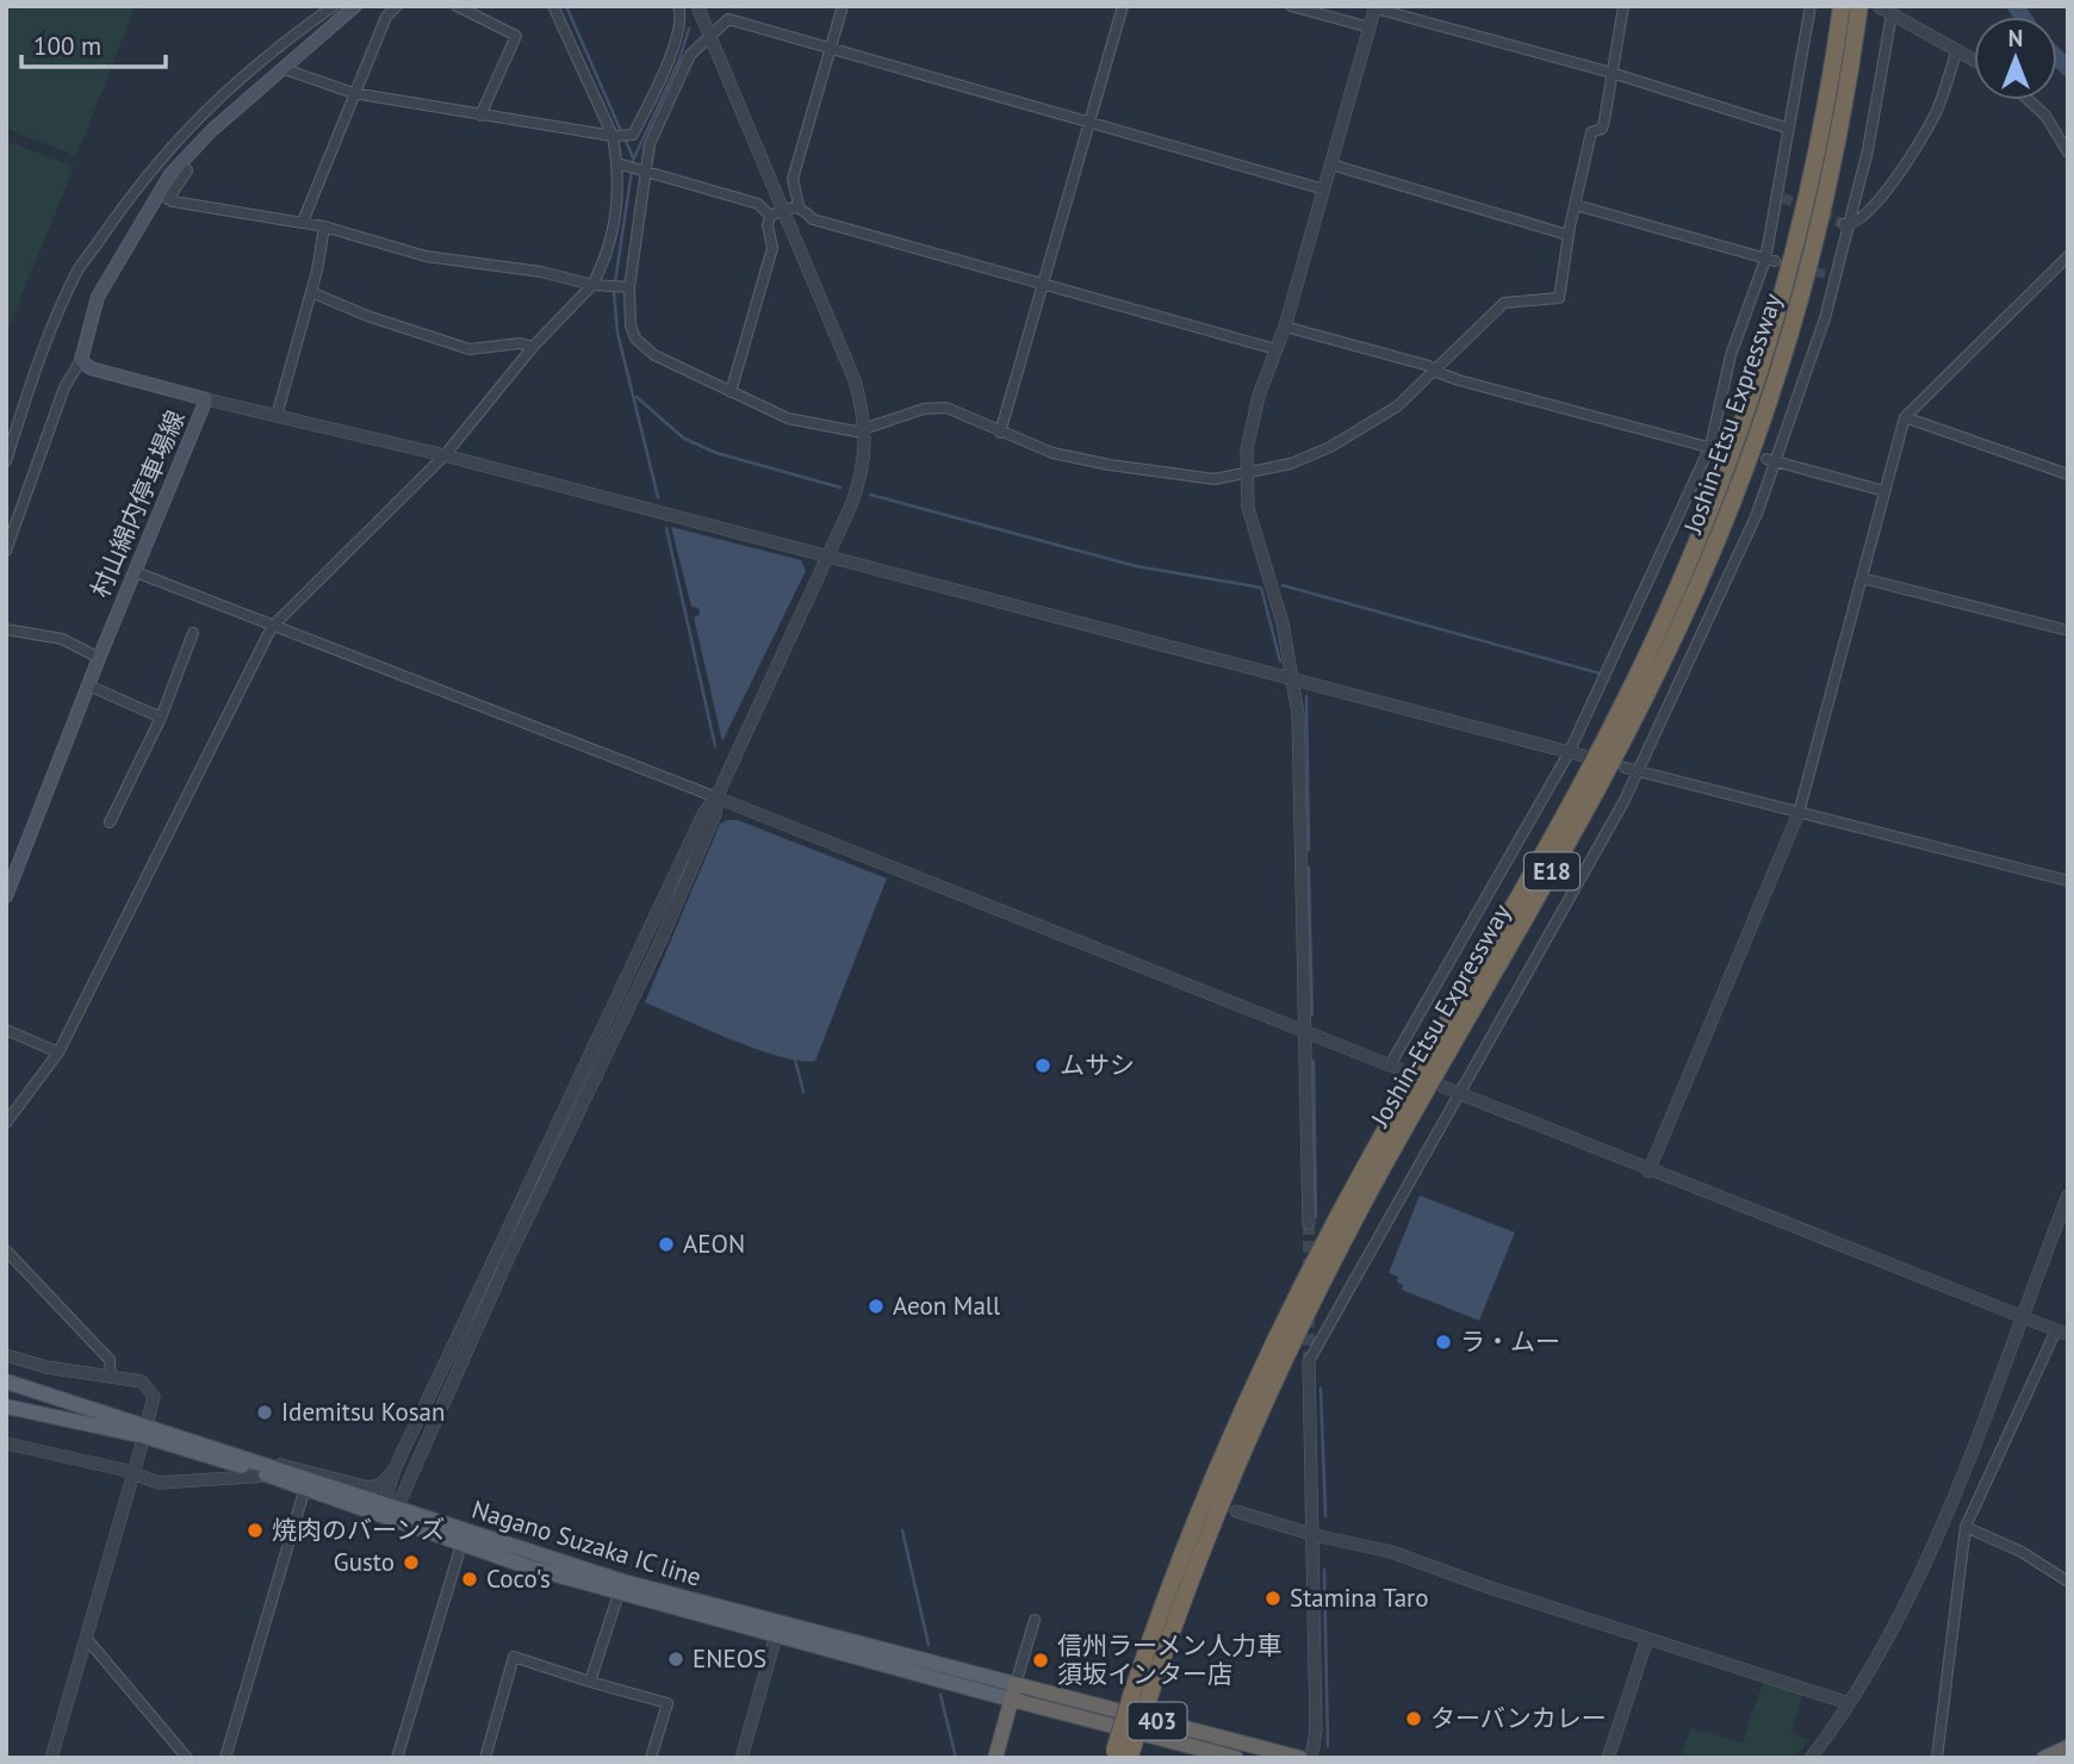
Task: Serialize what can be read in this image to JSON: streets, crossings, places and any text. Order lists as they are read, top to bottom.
{
  "streets": {
    "highway": ["Joshin-Etsu Expressway", "E18", "403"],
    "main road": ["村山綿内停車場線", "Nagano Suzaka IC line"]
  },
  "crossings": [
    ["Nagano Suzaka IC line", "403"]
  ],
  "places": [
    "ムサシ",
    "AEON",
    "Aeon Mall",
    "ラ・ムー",
    "Idemitsu Kosan",
    "焼肉のバーンズ",
    "Gusto",
    "Coco's",
    "Stamina Taro",
    "ENEOS",
    "信州ラーメン人力車 須坂インター店",
    "ターバンカレー"
  ],
  "scale_bar": "100 m",
  "north": "top"
}
